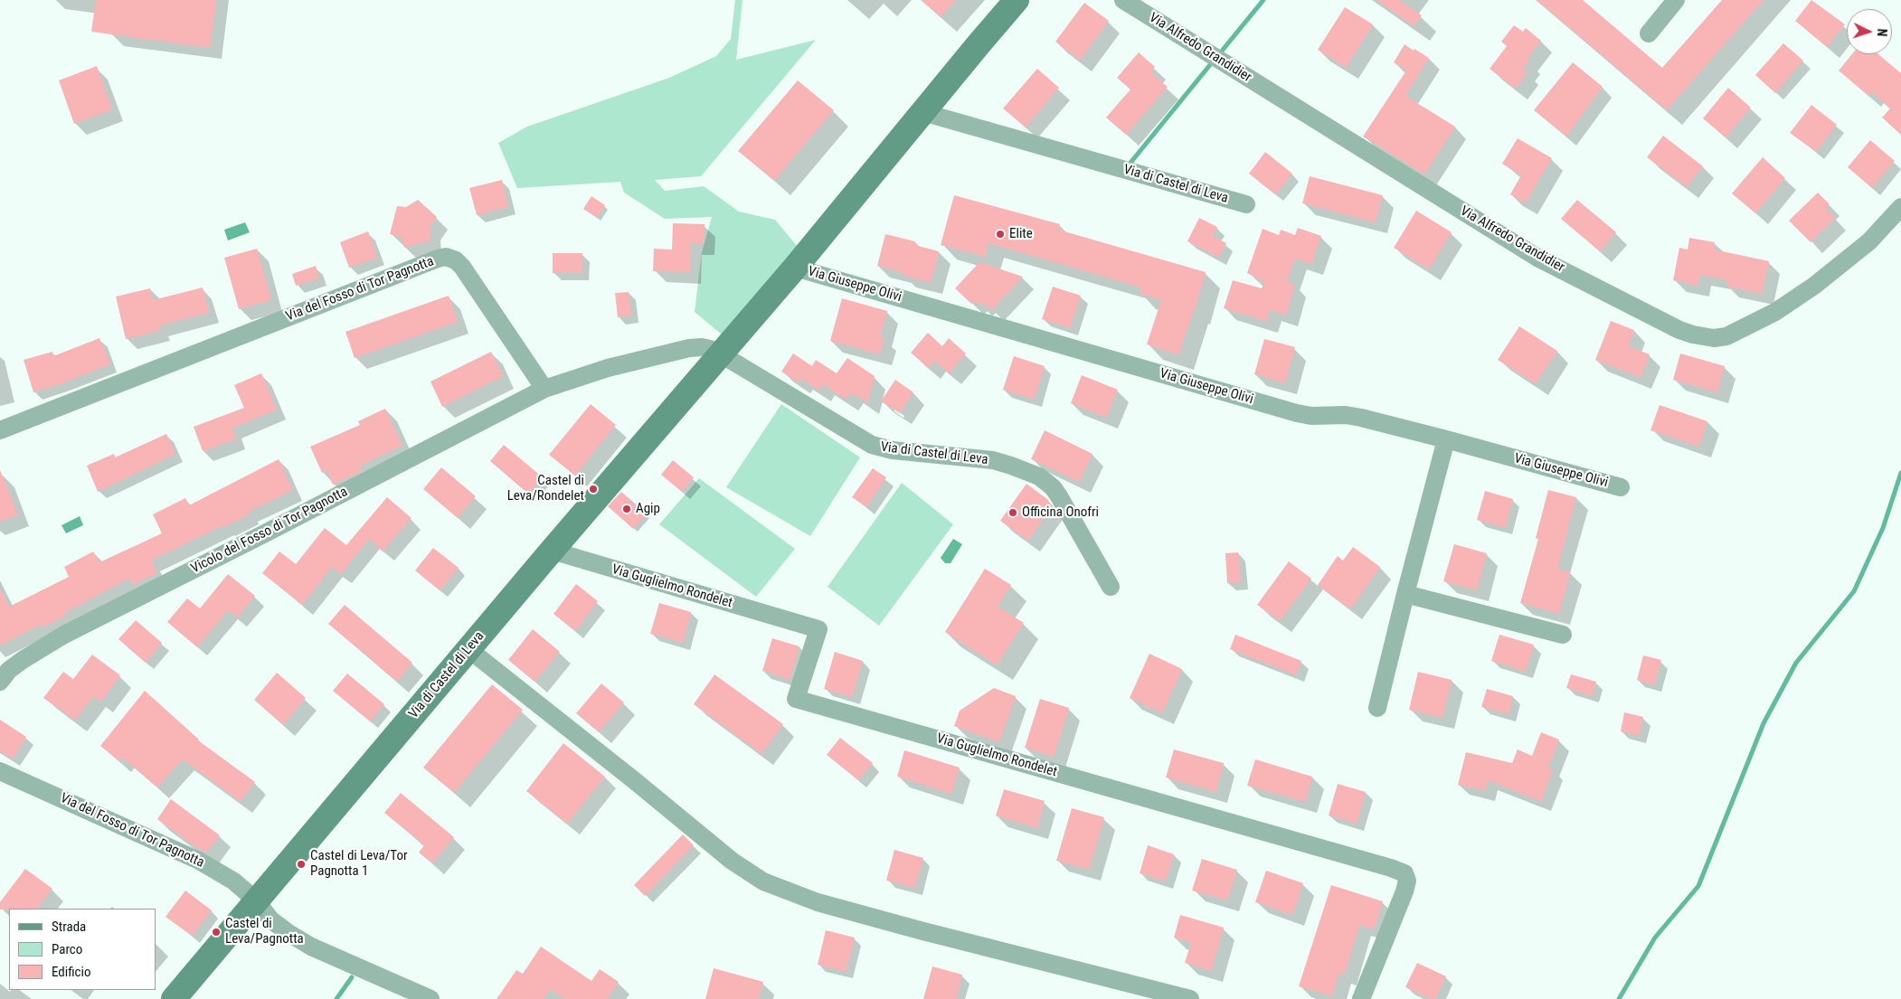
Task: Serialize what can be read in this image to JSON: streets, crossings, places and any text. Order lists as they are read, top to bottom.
{
  "streets": {
    "street": [
      "Via Alfredo Grandidier",
      "Via di Castel di Leva",
      "Via Giuseppe Olivi",
      "Via del Fosso di Tor Pagnotta",
      "Vicolo del Fosso di Tor Pagnotta",
      "Via Guglielmo Rondelet"
    ]
  },
  "crossings": [
    ["Via di Castel di Leva", "Via Giuseppe Olivi"],
    ["Via di Castel di Leva", "Via del Fosso di Tor Pagnotta"],
    ["Via di Castel di Leva", "Via Guglielmo Rondelet"],
    ["Via del Fosso di Tor Pagnotta", "Vicolo del Fosso di Tor Pagnotta"]
  ],
  "places": [
    "Elite",
    "Castel di Leva/Rondelet",
    "Agip",
    "Officina Onofri",
    "Castel di Leva/Tor Pagnotta 1",
    "Castel di Leva/Pagnotta"
  ],
  "legend": ["Strada", "Parco", "Edificio"],
  "north": "right"
}
